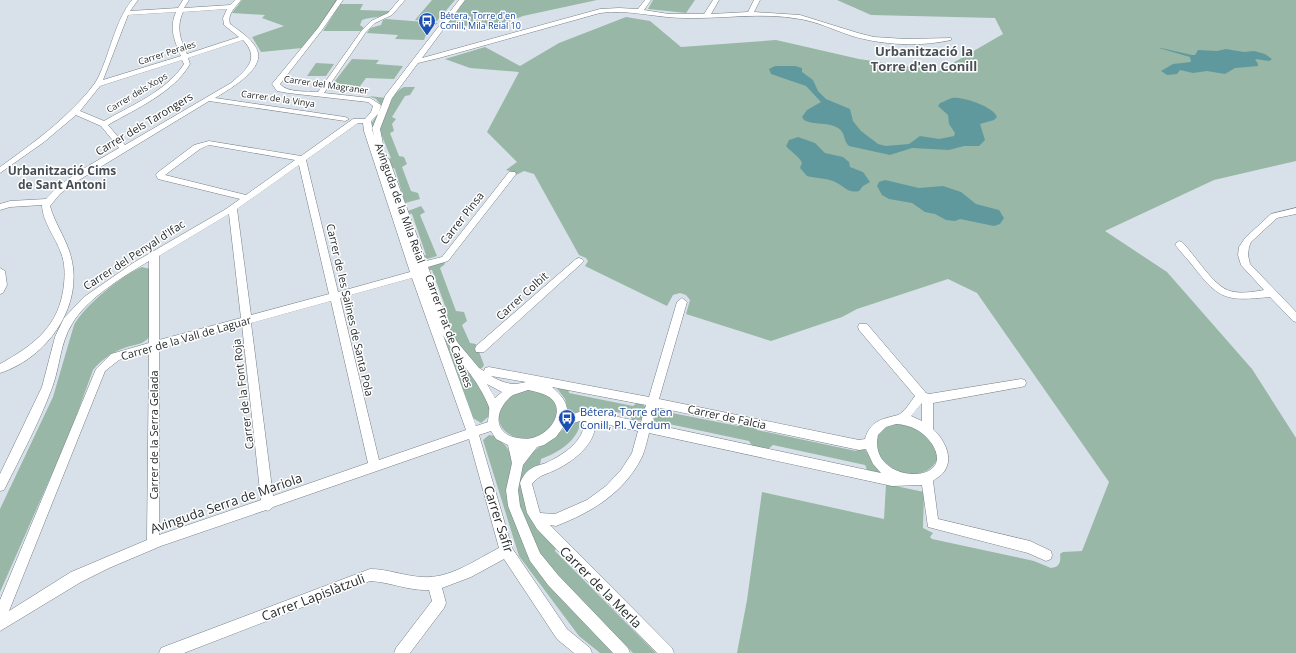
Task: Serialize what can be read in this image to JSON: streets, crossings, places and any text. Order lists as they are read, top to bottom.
{
  "streets": {
    "street": [
      "Carrer Perales",
      "Carrer del Magraner",
      "Carrer dels Xops",
      "Carrer de la Vinya",
      "Carrer dels Tarongers",
      "Avinguda de la Mila Reial",
      "Carrer Pinsa",
      "Carrer del Penyal d'Ifac",
      "Carrer Colbit",
      "Carrer de les Salines de Santa Pola",
      "Carrer Prat de Cabanes",
      "Carrer de la Vall de Laguar",
      "Carrer de la Font Roja",
      "Carrer de Falcia",
      "Carrer de la Serra Gelada",
      "Avinguda Serra de Mariola",
      "Carrer Safir",
      "Carrer de la Merla",
      "Carrer Lapislàtzuli"
    ]
  },
  "crossings": [
    ["Carrer Perales", "Carrer dels Xops"],
    ["Carrer Perales", "Carrer dels Tarongers"],
    ["Carrer del Magraner", "Carrer del Penyal d'Ifac"],
    ["Carrer del Magraner", "Carrer Prat de Cabanes"],
    ["Carrer de la Vinya", "Carrer dels Tarongers"],
    ["Avinguda de la Mila Reial", "Carrer Pinsa"],
    ["Avinguda de la Mila Reial", "Carrer Prat de Cabanes"],
    ["Avinguda de la Mila Reial", "Carrer de la Vall de Laguar"],
    ["Avinguda de la Mila Reial", "Avinguda Serra de Mariola"],
    ["Carrer Pinsa", "Carrer Prat de Cabanes"],
    ["Carrer Pinsa", "Carrer de la Vall de Laguar"],
    ["Carrer del Penyal d'Ifac", "Carrer de les Salines de Santa Pola"],
    ["Carrer del Penyal d'Ifac", "Carrer Prat de Cabanes"],
    ["Carrer del Penyal d'Ifac", "Carrer de la Font Roja"],
    ["Carrer del Penyal d'Ifac", "Carrer de la Serra Gelada"],
    ["Carrer de les Salines de Santa Pola", "Carrer de la Vall de Laguar"],
    ["Carrer de les Salines de Santa Pola", "Avinguda Serra de Mariola"],
    ["Carrer Prat de Cabanes", "Carrer de la Vall de Laguar"],
    ["Carrer Prat de Cabanes", "Avinguda Serra de Mariola"],
    ["Carrer Prat de Cabanes", "Carrer Safir"],
    ["Carrer de la Vall de Laguar", "Carrer de la Font Roja"],
    ["Carrer de la Vall de Laguar", "Carrer de la Serra Gelada"],
    ["Carrer de la Font Roja", "Avinguda Serra de Mariola"],
    ["Carrer de la Serra Gelada", "Avinguda Serra de Mariola"],
    ["Avinguda Serra de Mariola", "Carrer Safir"],
    ["Carrer Safir", "Carrer Lapislàtzuli"]
  ],
  "districts": ["Urbanització la Torre d'en Conill", "Urbanització Cims de Sant Antoni"],
  "places": {
    "bus stop": ["Bétera, Torre d'en Conill, Mila Reial 10", "Bétera, Torre d'en Conill, Pl. Verdum"]
  }
}
